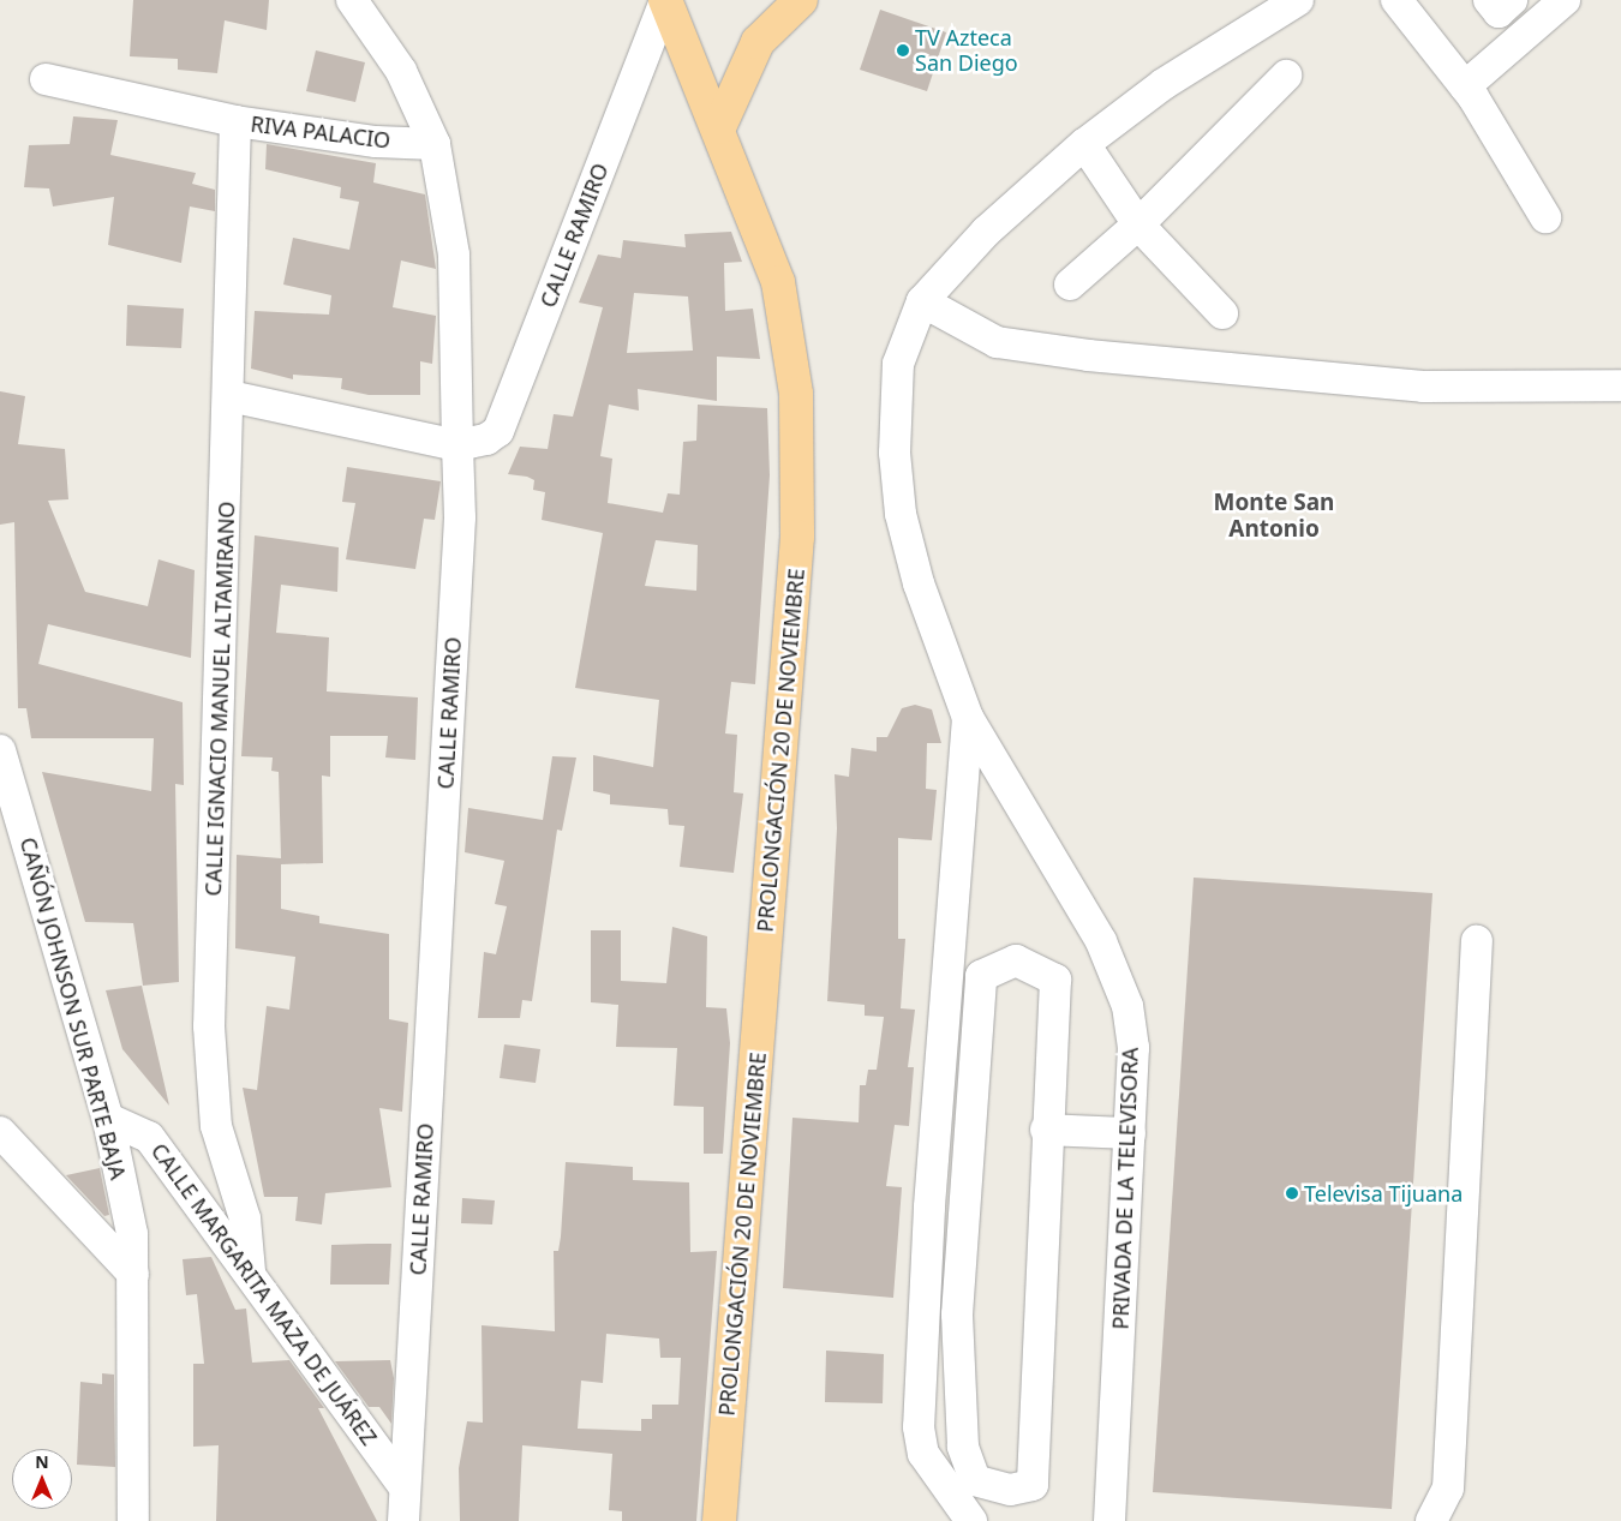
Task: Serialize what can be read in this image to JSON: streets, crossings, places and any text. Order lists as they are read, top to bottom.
{
  "streets": {
    "main road": ["PROLONGACIÓN 20 DE NOVIEMBRE"],
    "street": [
      "RIVA PALACIO",
      "CALLE RAMIRO",
      "CALLE IGNACIO MANUEL ALTAMIRANO",
      "CAÑÓN JOHNSON SUR PARTE BAJA",
      "PRIVADA DE LA TELEVISORA",
      "CALLE MARGARITA MAZA DE JUÁREZ"
    ]
  },
  "crossings": [
    ["RIVA PALACIO", "CALLE IGNACIO MANUEL ALTAMIRANO"],
    ["CALLE RAMIRO", "PROLONGACIÓN 20 DE NOVIEMBRE"],
    ["CALLE RAMIRO", "CALLE MARGARITA MAZA DE JUÁREZ"],
    ["CALLE IGNACIO MANUEL ALTAMIRANO", "CALLE MARGARITA MAZA DE JUÁREZ"],
    ["CAÑÓN JOHNSON SUR PARTE BAJA", "CALLE MARGARITA MAZA DE JUÁREZ"]
  ],
  "districts": ["Monte San Antonio"],
  "places": ["TV Azteca San Diego", "Televisa Tijuana"],
  "north": "top"
}
